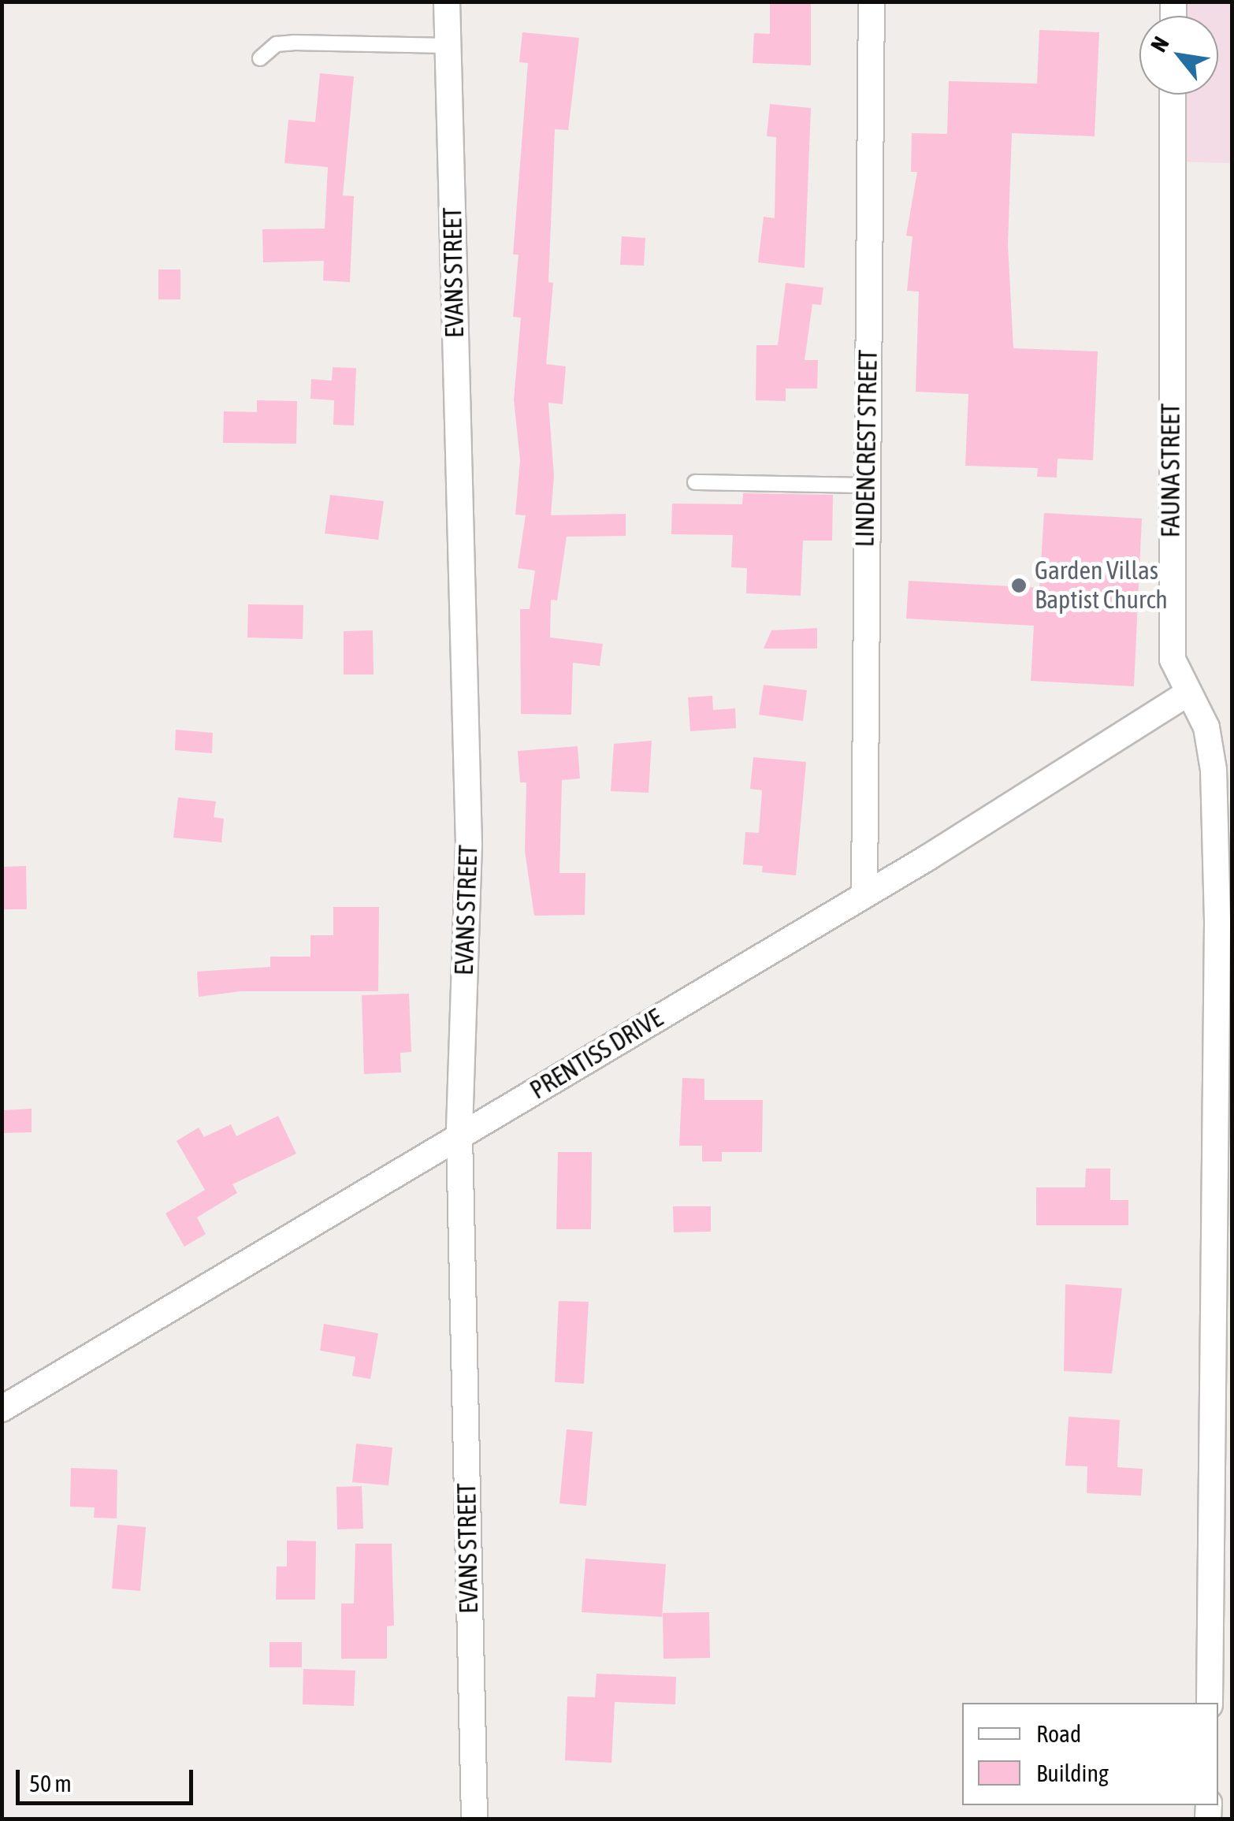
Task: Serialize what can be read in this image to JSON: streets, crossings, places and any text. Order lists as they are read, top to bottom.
{
  "streets": {
    "street": [
      "EVANS STREET",
      "LINDENCREST STREET",
      "FAUNA STREET",
      "PRENTISS DRIVE"
    ]
  },
  "crossings": [
    ["EVANS STREET", "PRENTISS DRIVE"],
    ["LINDENCREST STREET", "PRENTISS DRIVE"],
    ["FAUNA STREET", "PRENTISS DRIVE"]
  ],
  "places": ["Garden Villas Baptist Church"],
  "legend": ["Road", "Building"],
  "scale_bar": "50 m",
  "north": "top left"
}
